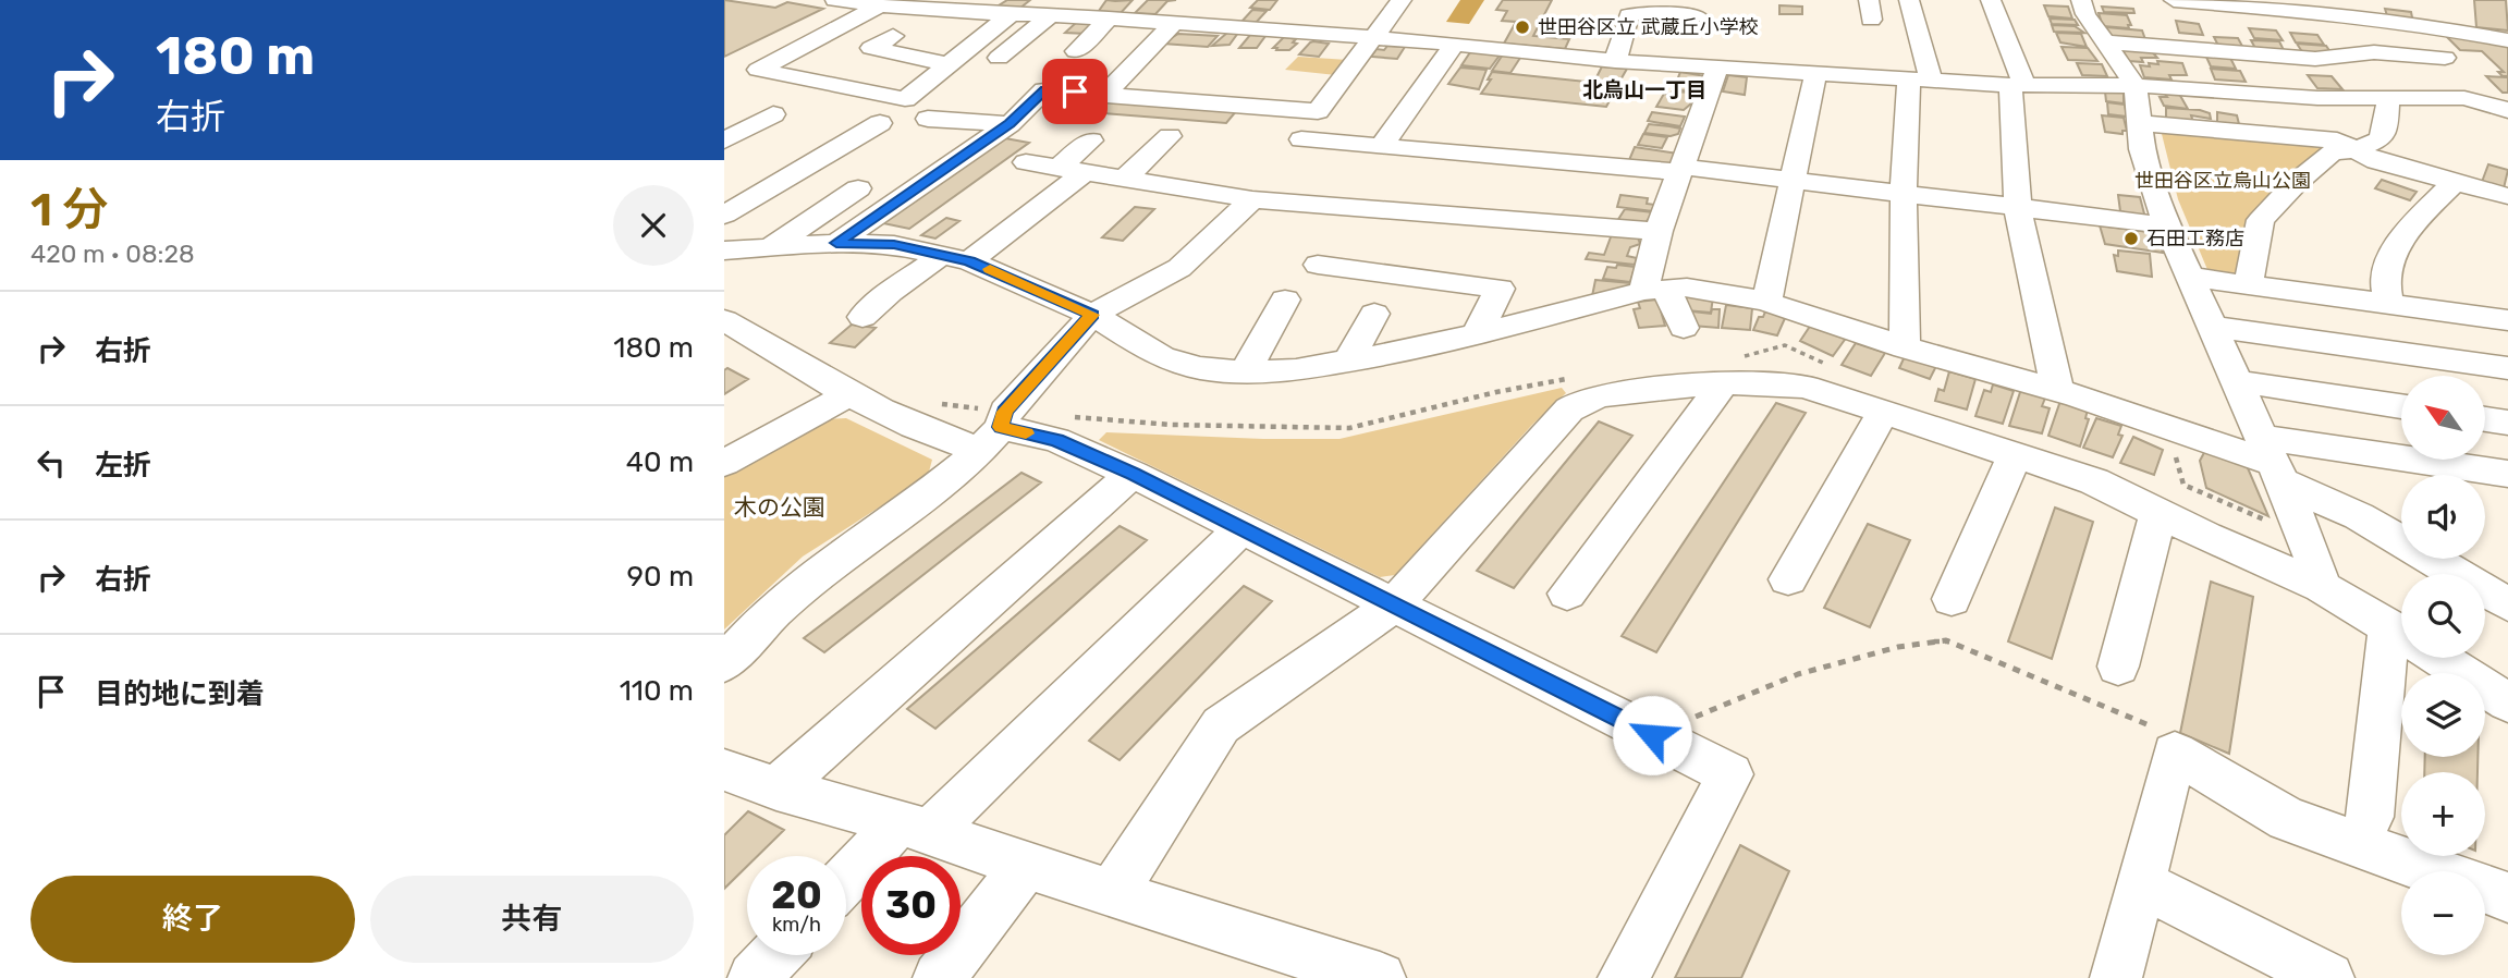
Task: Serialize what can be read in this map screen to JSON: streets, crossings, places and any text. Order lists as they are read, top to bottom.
{
  "districts": ["北烏山一丁目"],
  "parks": ["世田谷区立烏山公園", "木の公園"],
  "places": ["世田谷区立 武蔵丘小学校", "石田工務店"],
  "north": "top left",
  "page": {
    "turn": ["180 m", "右折"],
    "heading": ["1 分", "420 m · 08:28"],
    "list": [
      {
        "name": "右折",
        "value": "180 m"
      },
      {
        "name": "左折",
        "value": "40 m"
      },
      {
        "name": "右折",
        "value": "90 m"
      },
      {
        "name": "目的地に到着",
        "value": "110 m"
      }
    ],
    "map_buttons": ["+", "−"],
    "speed": "20 km/h",
    "limit": "30",
    "buttons": ["終了", "共有"]
  }
}
